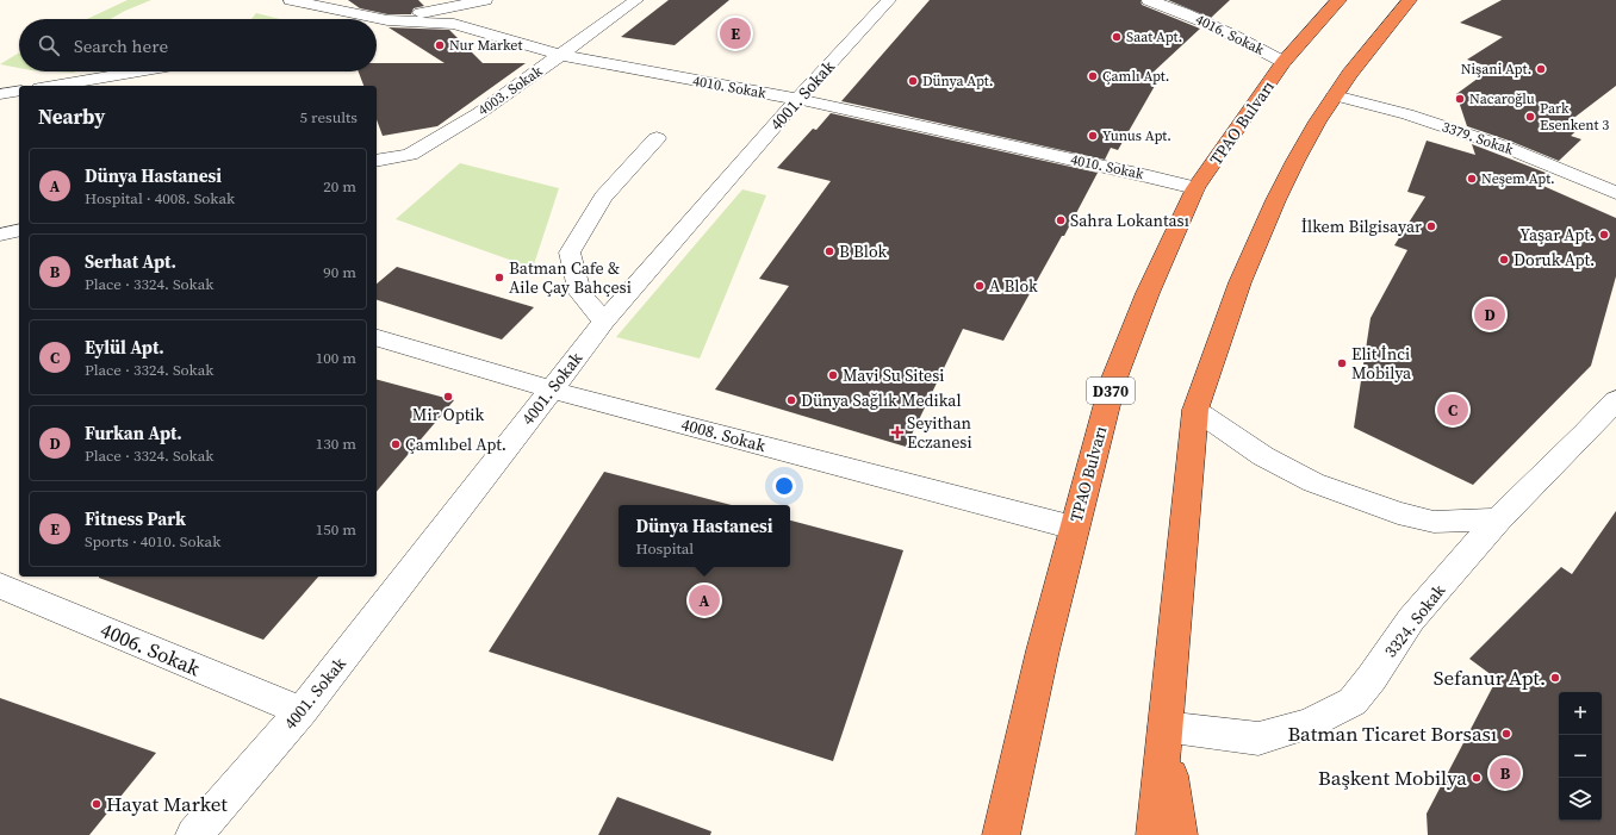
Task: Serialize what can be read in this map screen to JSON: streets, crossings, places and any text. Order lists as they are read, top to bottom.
{
  "streets": {
    "highway": ["TPAO Bulvarı", "D370"],
    "street": [
      "4016. Sokak",
      "4010. Sokak",
      "4003. Sokak",
      "4001. Sokak",
      "3379. Sokak",
      "4008. Sokak",
      "3324. Sokak",
      "4006. Sokak"
    ]
  },
  "crossings": [
    ["4016. Sokak", "TPAO Bulvarı"],
    ["4010. Sokak", "4003. Sokak"],
    ["4010. Sokak", "4001. Sokak"],
    ["4010. Sokak", "TPAO Bulvarı"],
    ["4001. Sokak", "4008. Sokak"],
    ["4001. Sokak", "4006. Sokak"],
    ["TPAO Bulvarı", "4008. Sokak"]
  ],
  "places": {
    "other": [
      "Saat Apt.",
      "Nur Market",
      "Nişani Apt.",
      "Çamlı Apt.",
      "Dünya Apt.",
      "Nacaroğlu",
      "Park Esenkent 3",
      "Yunus Apt.",
      "Neşem Apt.",
      "Sahra Lokantası",
      "İlkem Bilgisayar",
      "Yaşar Apt.",
      "B Blok",
      "Doruk Apt.",
      "Batman Cafe & Aile Çay Bahçesi",
      "A Blok",
      "Elit İnci Mobilya",
      "Mavi Su Sitesi",
      "Mir Optik",
      "Dünya Sağlık Medikal",
      "Çamlıbel Apt.",
      "Sefanur Apt.",
      "Batman Ticaret Borsası",
      "Başkent Mobilya",
      "Hayat Market"
    ],
    "health": ["Seyithan Eczanesi"]
  },
  "page": {
    "pins": [
      "E",
      "D",
      "C",
      "A",
      "B"
    ],
    "search": "Search here",
    "heading": ["Nearby", "5 results"],
    "list": [
      {
        "mark": "A",
        "name": "Dünya Hastanesi",
        "note": "Hospital · 4008. Sokak",
        "value": "20 m"
      },
      {
        "mark": "B",
        "name": "Serhat Apt.",
        "note": "Place · 3324. Sokak",
        "value": "90 m"
      },
      {
        "mark": "C",
        "name": "Eylül Apt.",
        "note": "Place · 3324. Sokak",
        "value": "100 m"
      },
      {
        "mark": "D",
        "name": "Furkan Apt.",
        "note": "Place · 3324. Sokak",
        "value": "130 m"
      },
      {
        "mark": "E",
        "name": "Fitness Park",
        "note": "Sports · 4010. Sokak",
        "value": "150 m"
      }
    ],
    "popup": ["Dünya Hastanesi", "Hospital"],
    "map_buttons": ["+", "−"]
  }
}
